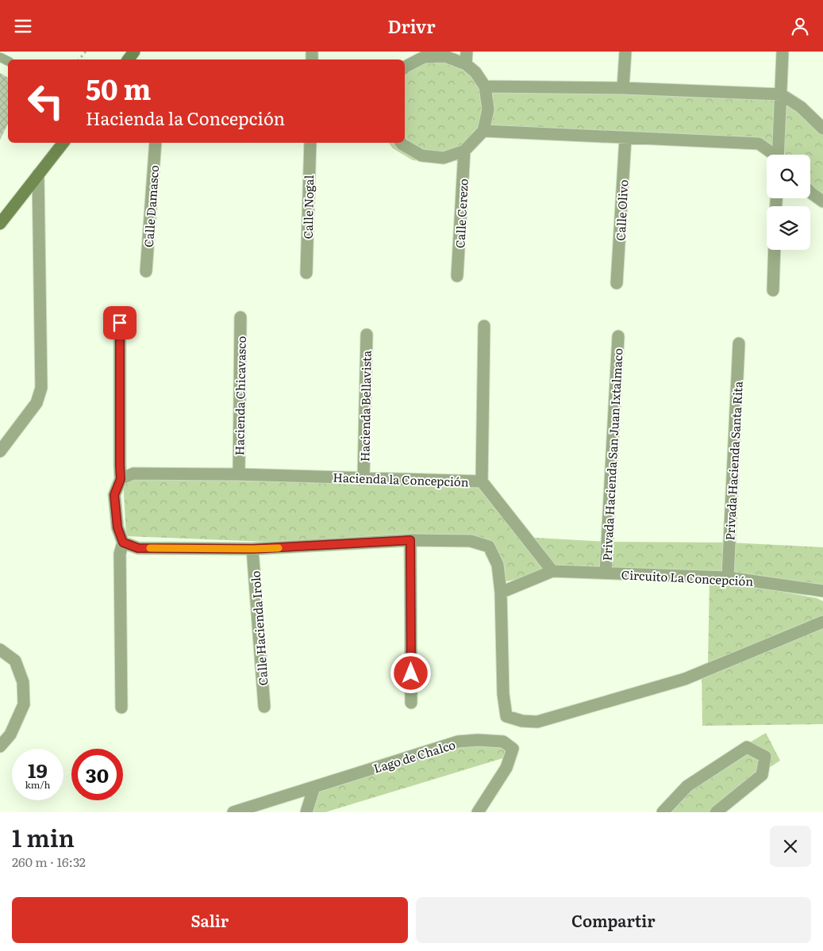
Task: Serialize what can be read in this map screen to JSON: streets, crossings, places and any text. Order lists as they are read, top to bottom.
{
  "streets": {
    "street": [
      "Calle Damasco",
      "Calle Nogal",
      "Calle Olivo",
      "Calle Cerezo",
      "Hacienda Chicavasco",
      "Hacienda Bellavista",
      "Privada Hacienda San Juan Ixtalmaco",
      "Privada Hacienda Santa Rita",
      "Hacienda la Concepción",
      "Circuito La Concepción",
      "Calle Hacienda Irolo",
      "Lago de Chalco"
    ]
  },
  "crossings": [
    ["Hacienda Chicavasco", "Hacienda la Concepción"],
    ["Hacienda Bellavista", "Hacienda la Concepción"],
    ["Privada Hacienda San Juan Ixtalmaco", "Circuito La Concepción"],
    ["Privada Hacienda Santa Rita", "Circuito La Concepción"],
    ["Hacienda la Concepción", "Circuito La Concepción"]
  ],
  "page": {
    "header": "Drivr",
    "turn": ["50 m", "Hacienda la Concepción"],
    "speed": "19 km/h",
    "limit": "30",
    "heading": ["1 min", "260 m · 16:32"],
    "buttons": ["Salir", "Compartir"]
  }
}
